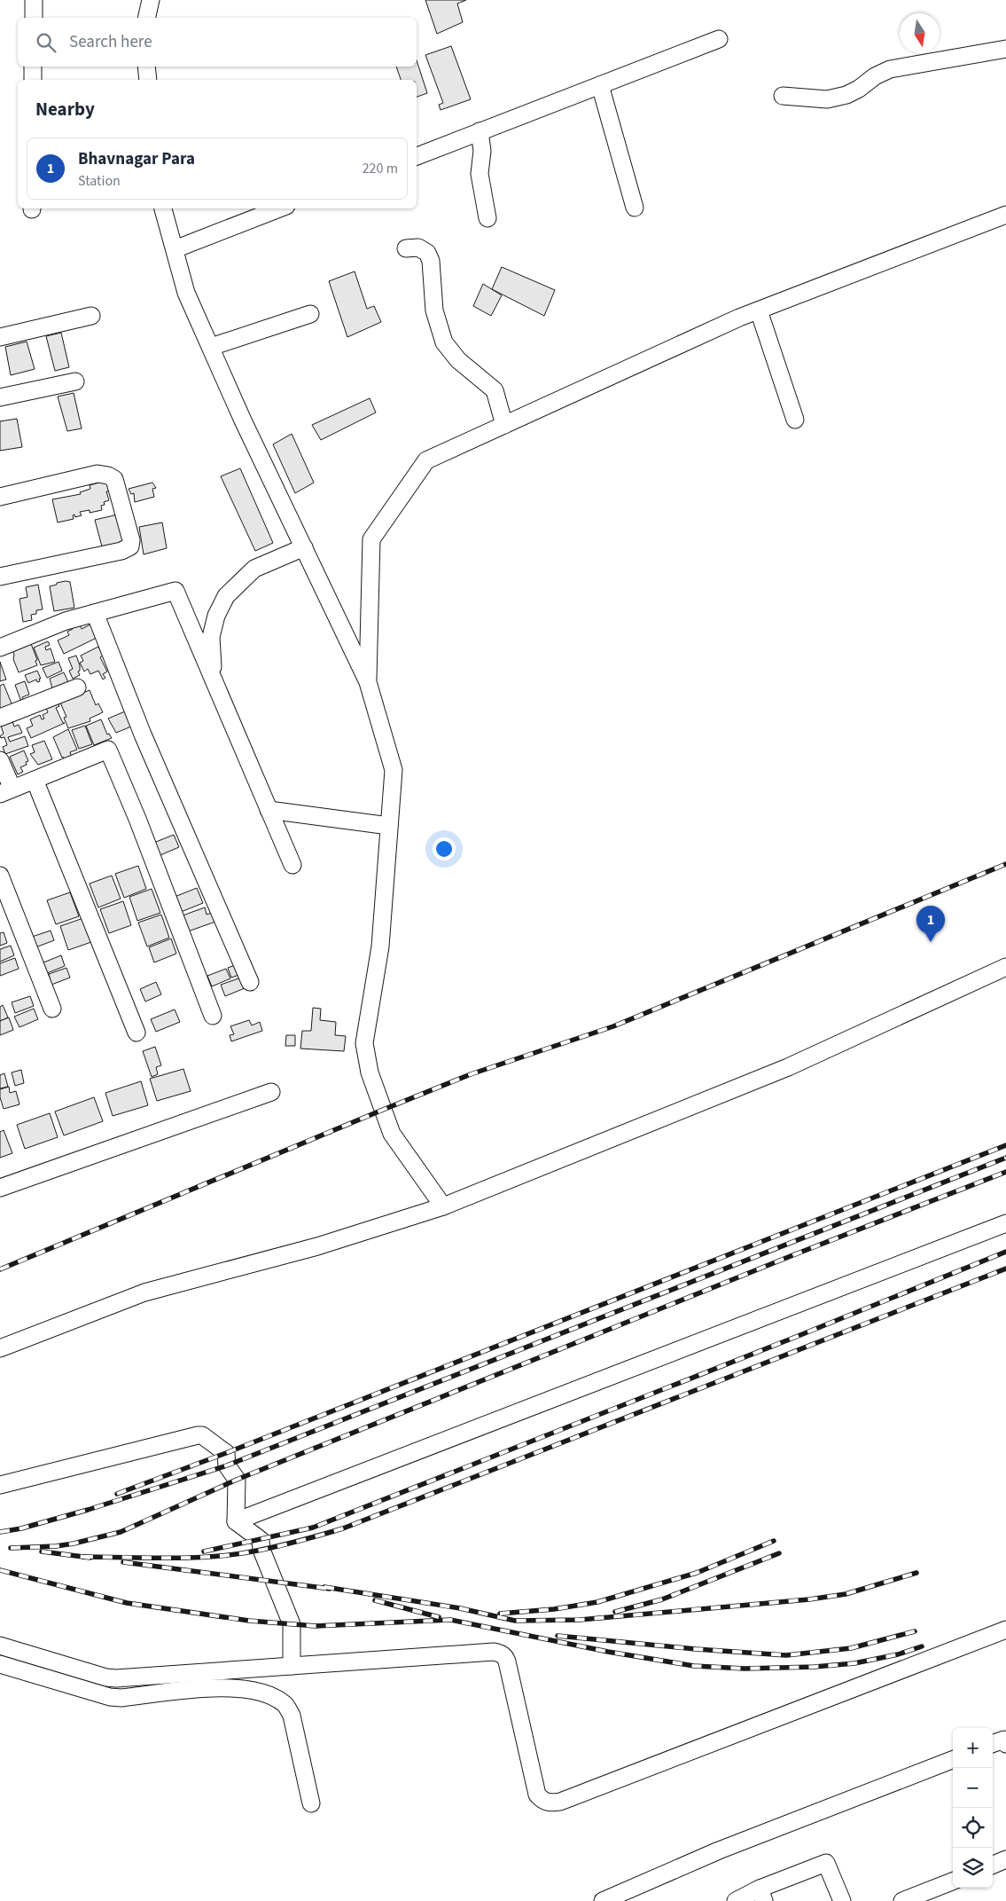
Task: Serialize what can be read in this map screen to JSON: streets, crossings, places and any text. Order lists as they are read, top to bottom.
{
  "north": "bottom",
  "page": {
    "search": "Search here",
    "heading": "Nearby",
    "list": [
      {
        "mark": "1",
        "name": "Bhavnagar Para",
        "note": "Station",
        "value": "220 m"
      }
    ],
    "pins": "1",
    "map_buttons": ["+", "−"]
  }
}
